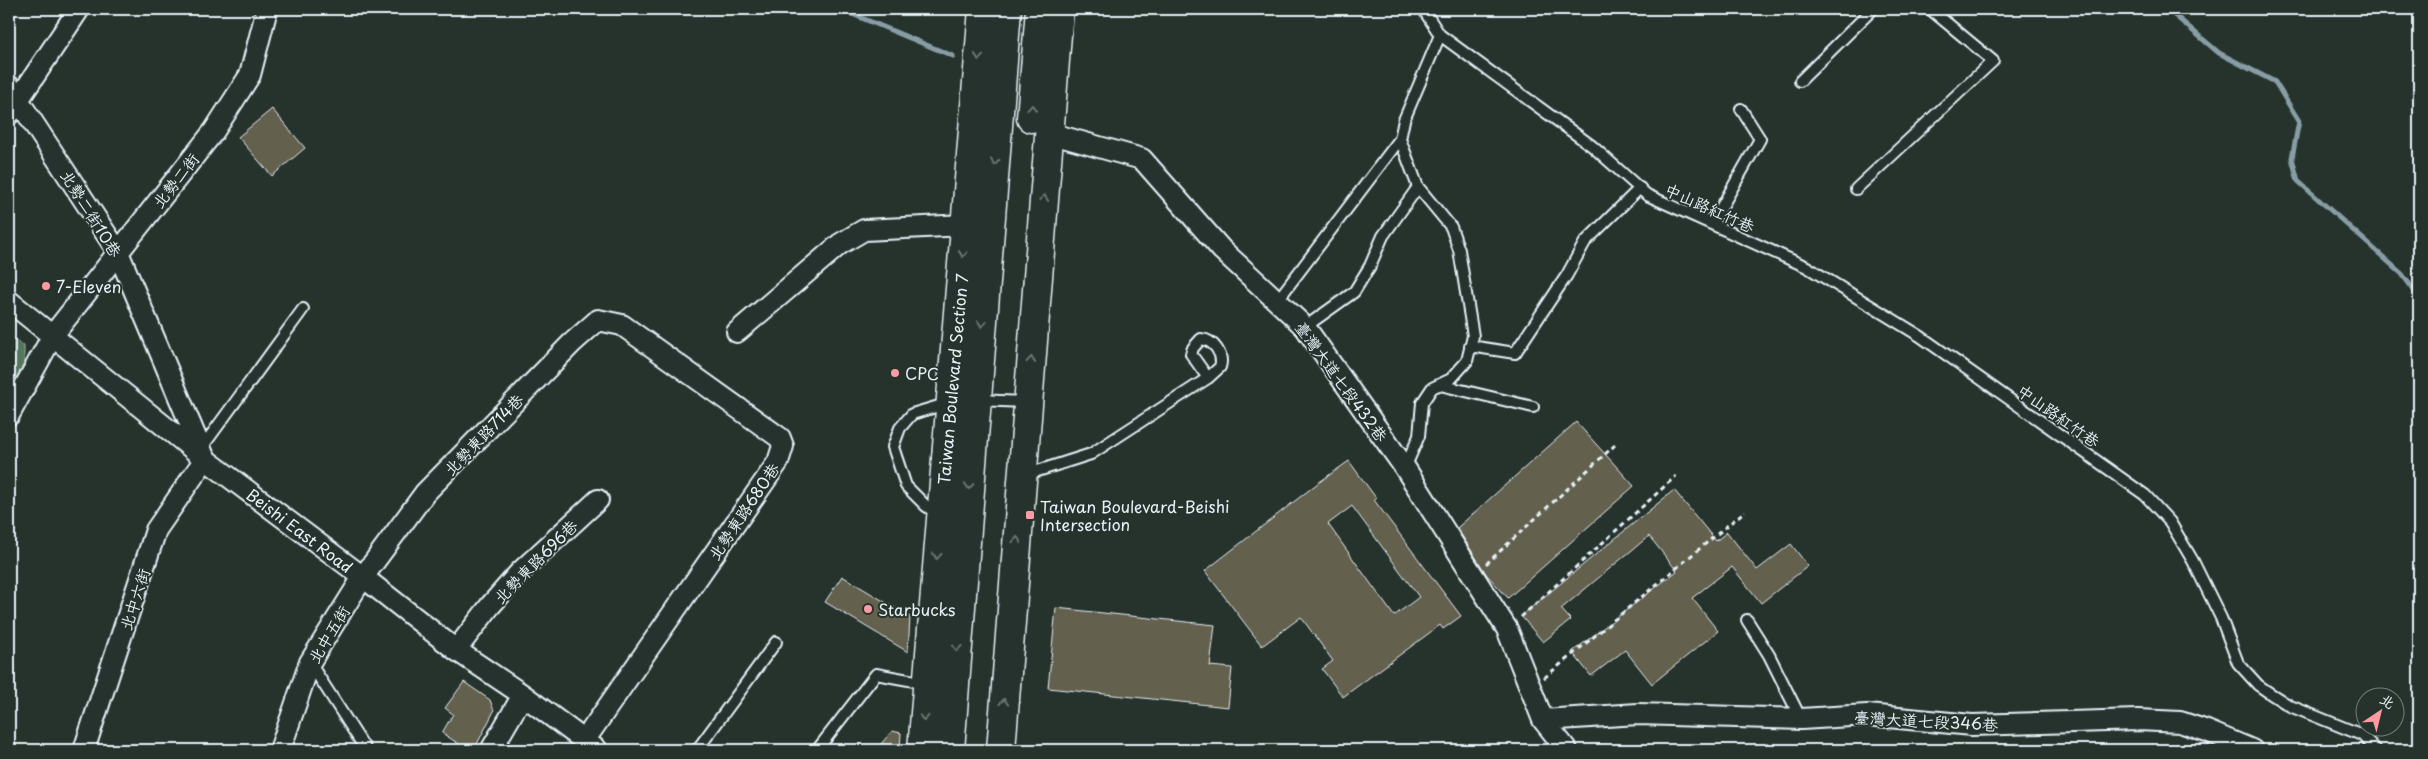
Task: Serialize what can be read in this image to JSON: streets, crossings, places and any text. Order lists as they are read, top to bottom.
{
  "streets": {
    "main road": ["Taiwan Boulevard Section 7"],
    "street": [
      "北勢二街",
      "北勢二街10巷",
      "臺灣大道七段432巷",
      "北勢東路714巷",
      "北勢東路680巷",
      "Beishi East Road",
      "北勢東路696巷",
      "北中六街",
      "北中五街",
      "臺灣大道七段346巷"
    ],
    "lane": ["中山路紅竹巷"]
  },
  "crossings": [
    ["北勢二街", "北勢二街10巷"],
    ["北勢二街", "Beishi East Road"],
    ["北勢二街10巷", "Beishi East Road"],
    ["北勢二街10巷", "北中六街"],
    ["臺灣大道七段432巷", "臺灣大道七段346巷"],
    ["北勢東路714巷", "北勢東路680巷"],
    ["北勢東路714巷", "Beishi East Road"],
    ["北勢東路714巷", "北中五街"],
    ["北勢東路680巷", "Beishi East Road"],
    ["Beishi East Road", "北勢東路696巷"],
    ["Beishi East Road", "北中六街"],
    ["Beishi East Road", "北中五街"]
  ],
  "places": {
    "other": ["7-Eleven", "CPC", "Starbucks"],
    "transit": ["Taiwan Boulevard-Beishi Intersection"]
  },
  "north": "top right"
}
